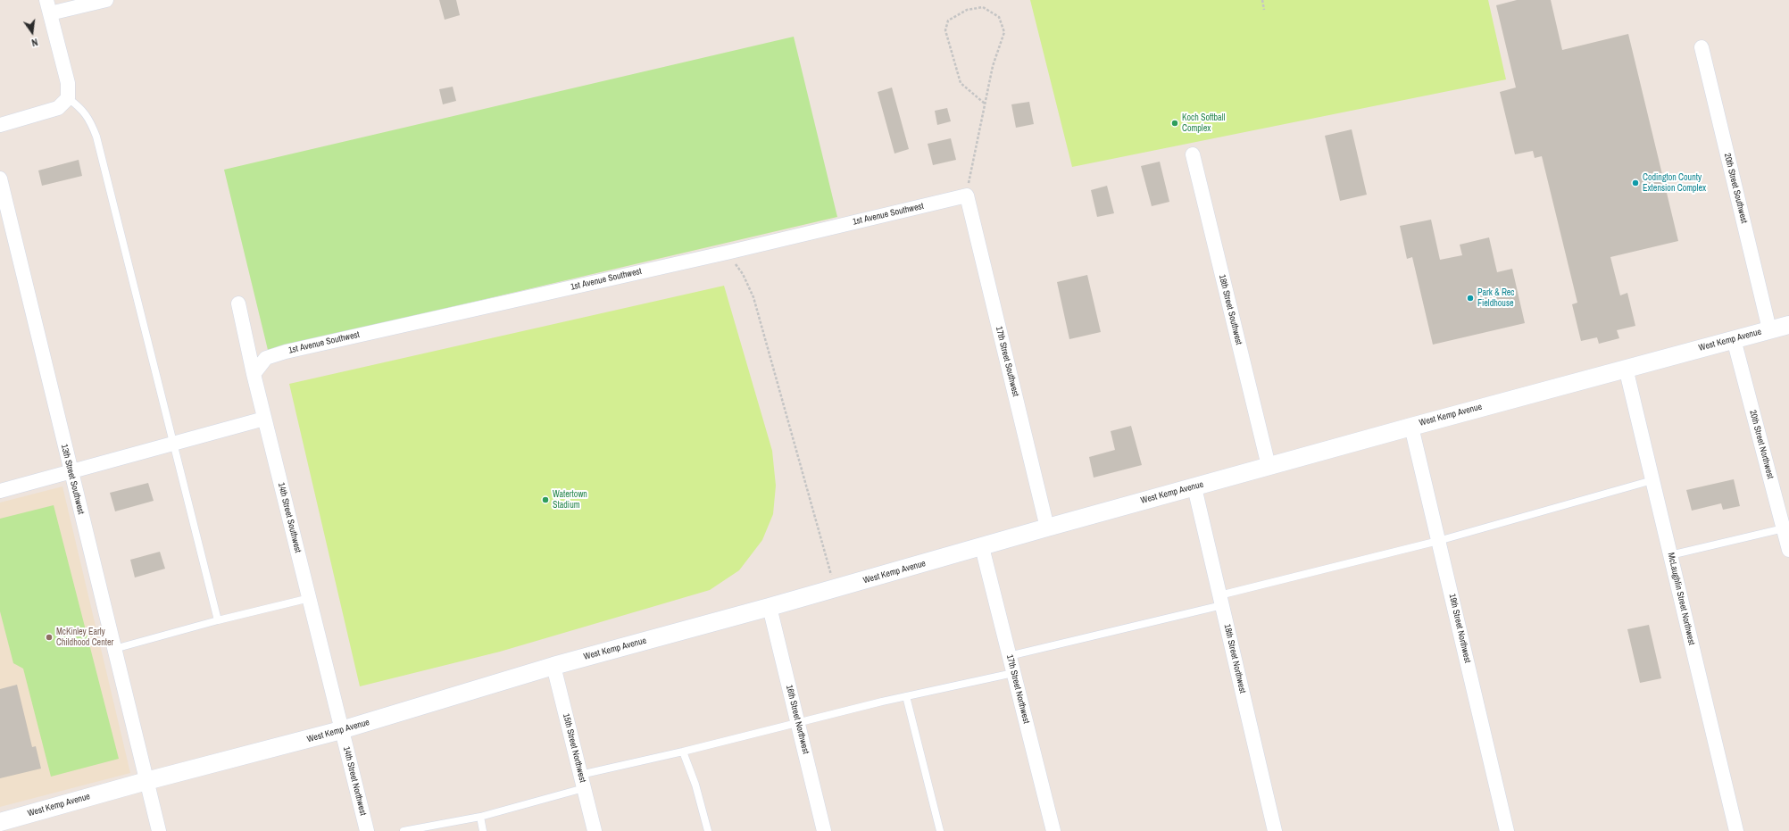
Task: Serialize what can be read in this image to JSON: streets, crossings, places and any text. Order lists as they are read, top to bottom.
{
  "streets": {
    "street": [
      "20th Street Southwest",
      "1st Avenue Southwest",
      "18th Street Southwest",
      "West Kemp Avenue",
      "17th Street Southwest",
      "20th Street Northwest",
      "13th Street Southwest",
      "14th Street Southwest",
      "McLaughlin Street Northwest",
      "19th Street Northwest",
      "18th Street Northwest",
      "17th Street Northwest",
      "16th Street Northwest",
      "15th Street Northwest",
      "14th Street Northwest"
    ]
  },
  "crossings": [
    ["20th Street Southwest", "West Kemp Avenue"],
    ["1st Avenue Southwest", "17th Street Southwest"],
    ["1st Avenue Southwest", "14th Street Southwest"],
    ["18th Street Southwest", "West Kemp Avenue"],
    ["West Kemp Avenue", "17th Street Southwest"],
    ["West Kemp Avenue", "20th Street Northwest"],
    ["West Kemp Avenue", "13th Street Southwest"],
    ["West Kemp Avenue", "14th Street Southwest"],
    ["West Kemp Avenue", "McLaughlin Street Northwest"],
    ["West Kemp Avenue", "19th Street Northwest"],
    ["West Kemp Avenue", "18th Street Northwest"],
    ["West Kemp Avenue", "17th Street Northwest"],
    ["West Kemp Avenue", "16th Street Northwest"],
    ["West Kemp Avenue", "15th Street Northwest"],
    ["West Kemp Avenue", "14th Street Northwest"],
    ["14th Street Southwest", "14th Street Northwest"]
  ],
  "places": [
    "Koch Softball Complex",
    "Codington County Extension Complex",
    "Park & Rec Fieldhouse",
    "Watertown Stadium",
    "McKinley Early Childhood Center"
  ],
  "north": "bottom"
}
